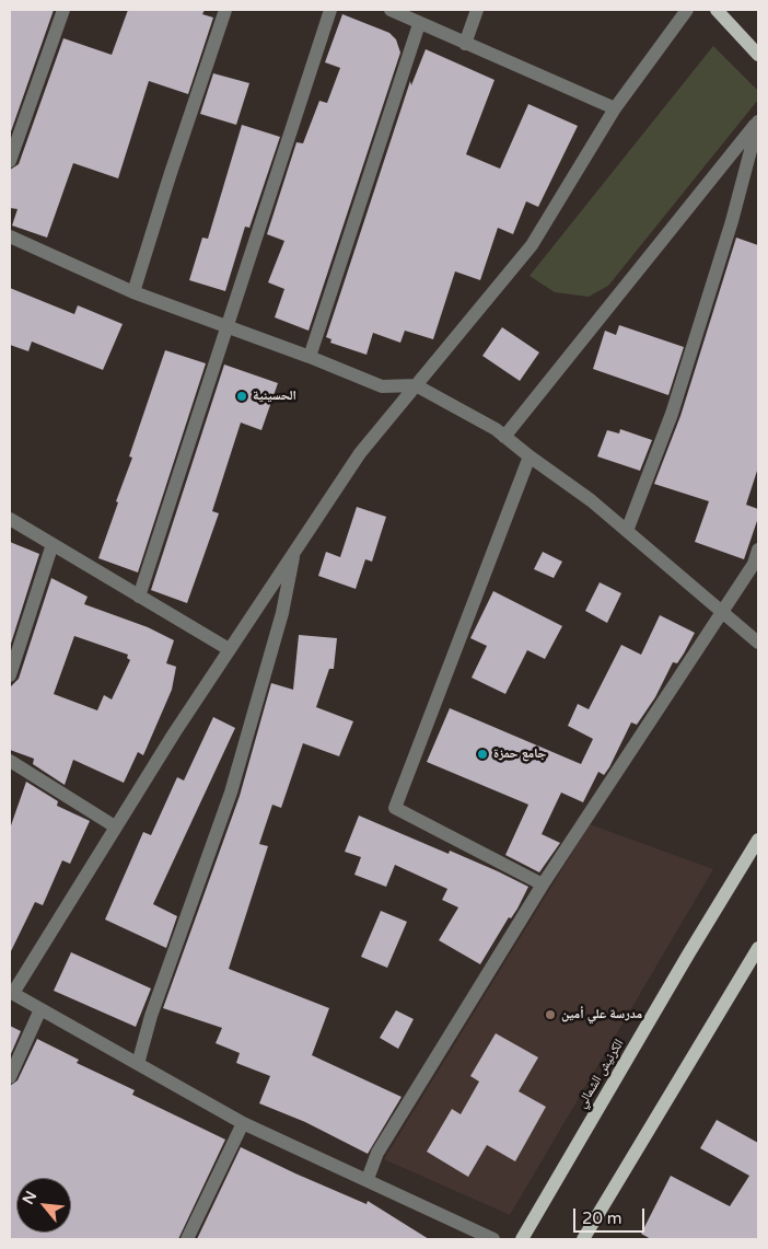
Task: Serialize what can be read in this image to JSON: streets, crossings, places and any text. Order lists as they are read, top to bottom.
{
  "streets": {
    "main road": ["الكرنيش الشمالي"]
  },
  "places": ["الحسينية", "جامع حمزة", "مدرسة علي أمين"],
  "scale_bar": "20 m",
  "north": "top left"
}
